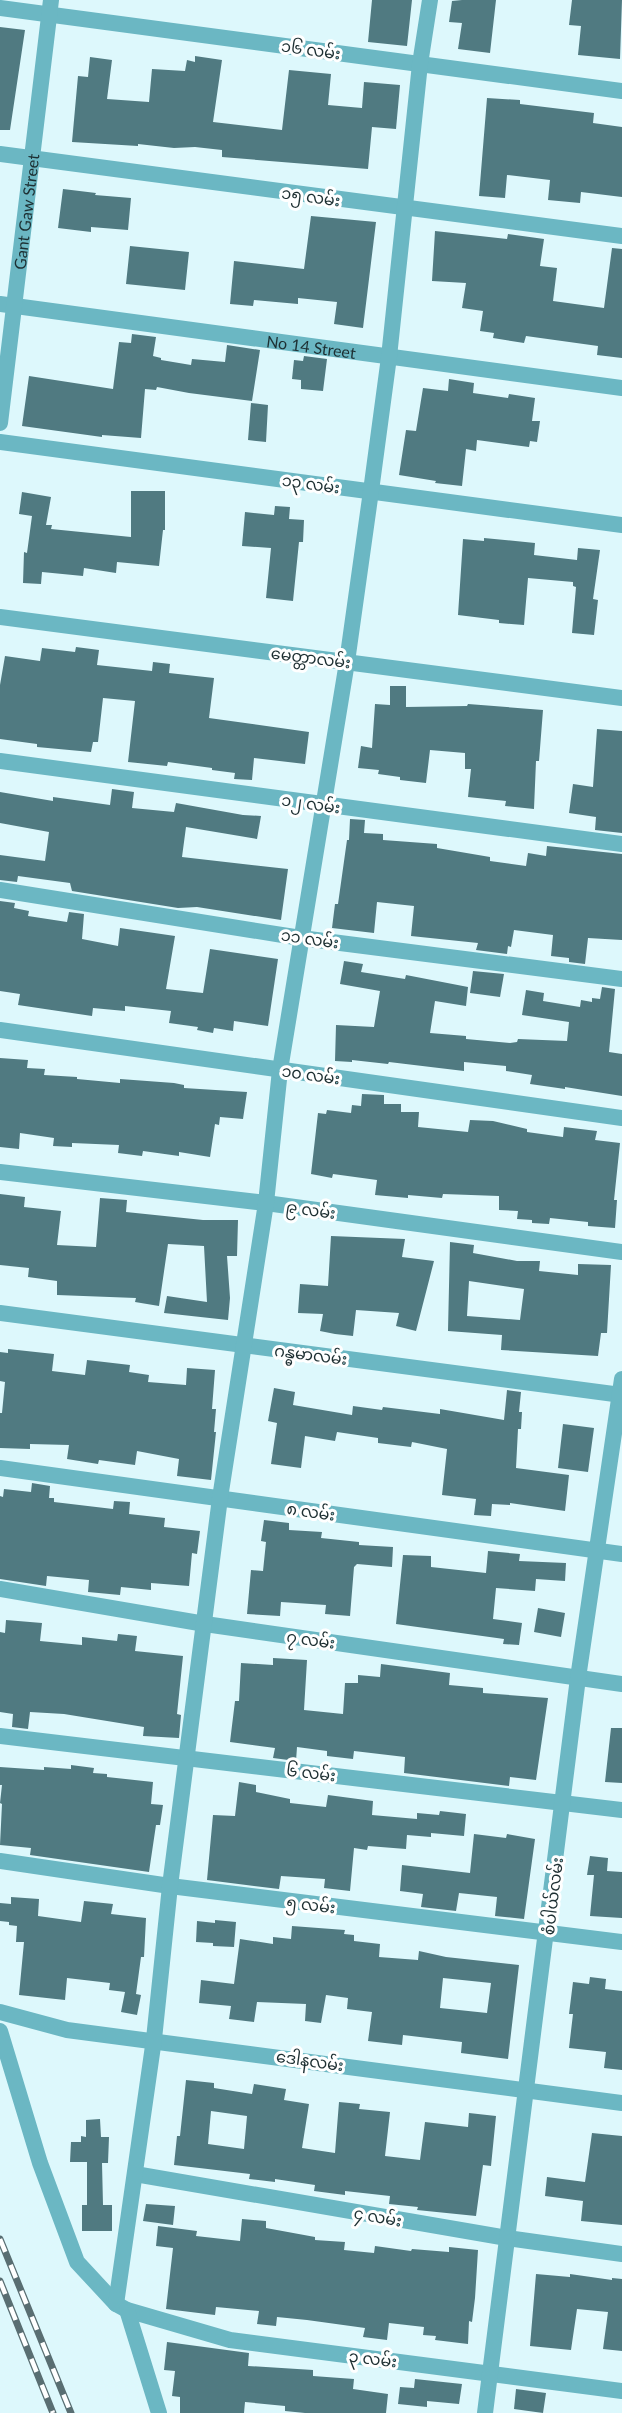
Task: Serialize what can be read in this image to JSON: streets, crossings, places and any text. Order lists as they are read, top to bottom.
{
  "streets": {
    "street": [
      "၁၆ လမ်း",
      "၁၅ လမ်း",
      "Gant Gaw Street",
      "No 14 Street",
      "၁၃ လမ်း",
      "မေတ္တာလမ်း",
      "၁၂ လမ်း",
      "၁၁ လမ်း",
      "၁၀ လမ်း",
      "၉ လမ်း",
      "ဂန္ဓမာလမ်း",
      "၈ လမ်း",
      "၇ လမ်း",
      "၆ လမ်း",
      "စံပါယ်လမ်း",
      "၅ လမ်း",
      "ဒေါနလမ်း",
      "၄ လမ်း",
      "၃ လမ်း"
    ]
  },
  "crossings": [
    ["၁၆ လမ်း", "Gant Gaw Street"],
    ["၁၅ လမ်း", "Gant Gaw Street"],
    ["Gant Gaw Street", "No 14 Street"],
    ["ဂန္ဓမာလမ်း", "စံပါယ်လမ်း"],
    ["၈ လမ်း", "စံပါယ်လမ်း"],
    ["၇ လမ်း", "စံပါယ်လမ်း"],
    ["၆ လမ်း", "စံပါယ်လမ်း"],
    ["စံပါယ်လမ်း", "၅ လမ်း"],
    ["စံပါယ်လမ်း", "ဒေါနလမ်း"],
    ["စံပါယ်လမ်း", "၄ လမ်း"],
    ["စံပါယ်လမ်း", "၃ လမ်း"]
  ]
}
